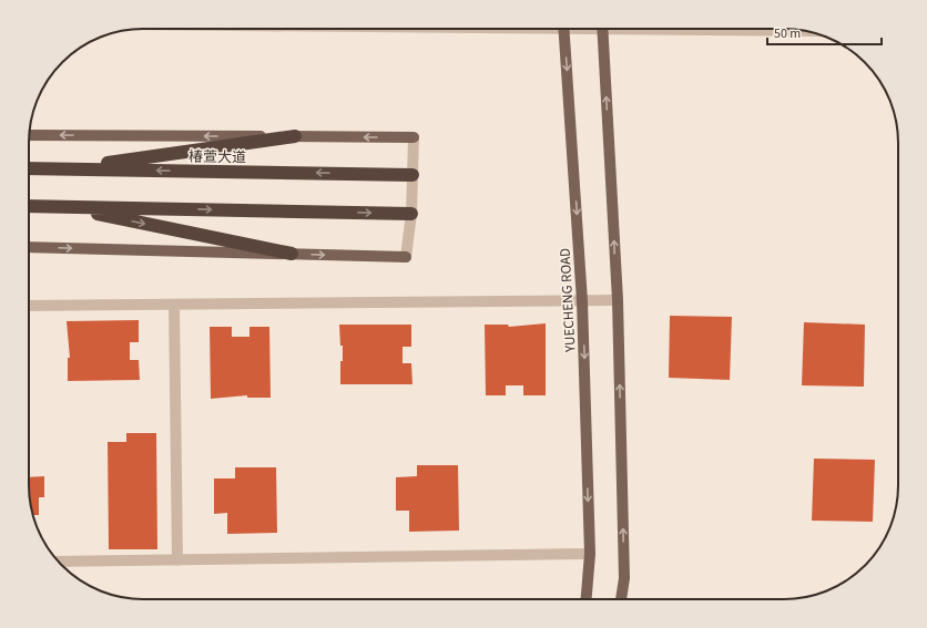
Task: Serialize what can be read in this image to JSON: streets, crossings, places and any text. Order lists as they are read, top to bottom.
{
  "streets": {
    "highway": ["椿萱大道"],
    "main road": ["YUECHENG ROAD"]
  },
  "scale_bar": "50 m"
}
